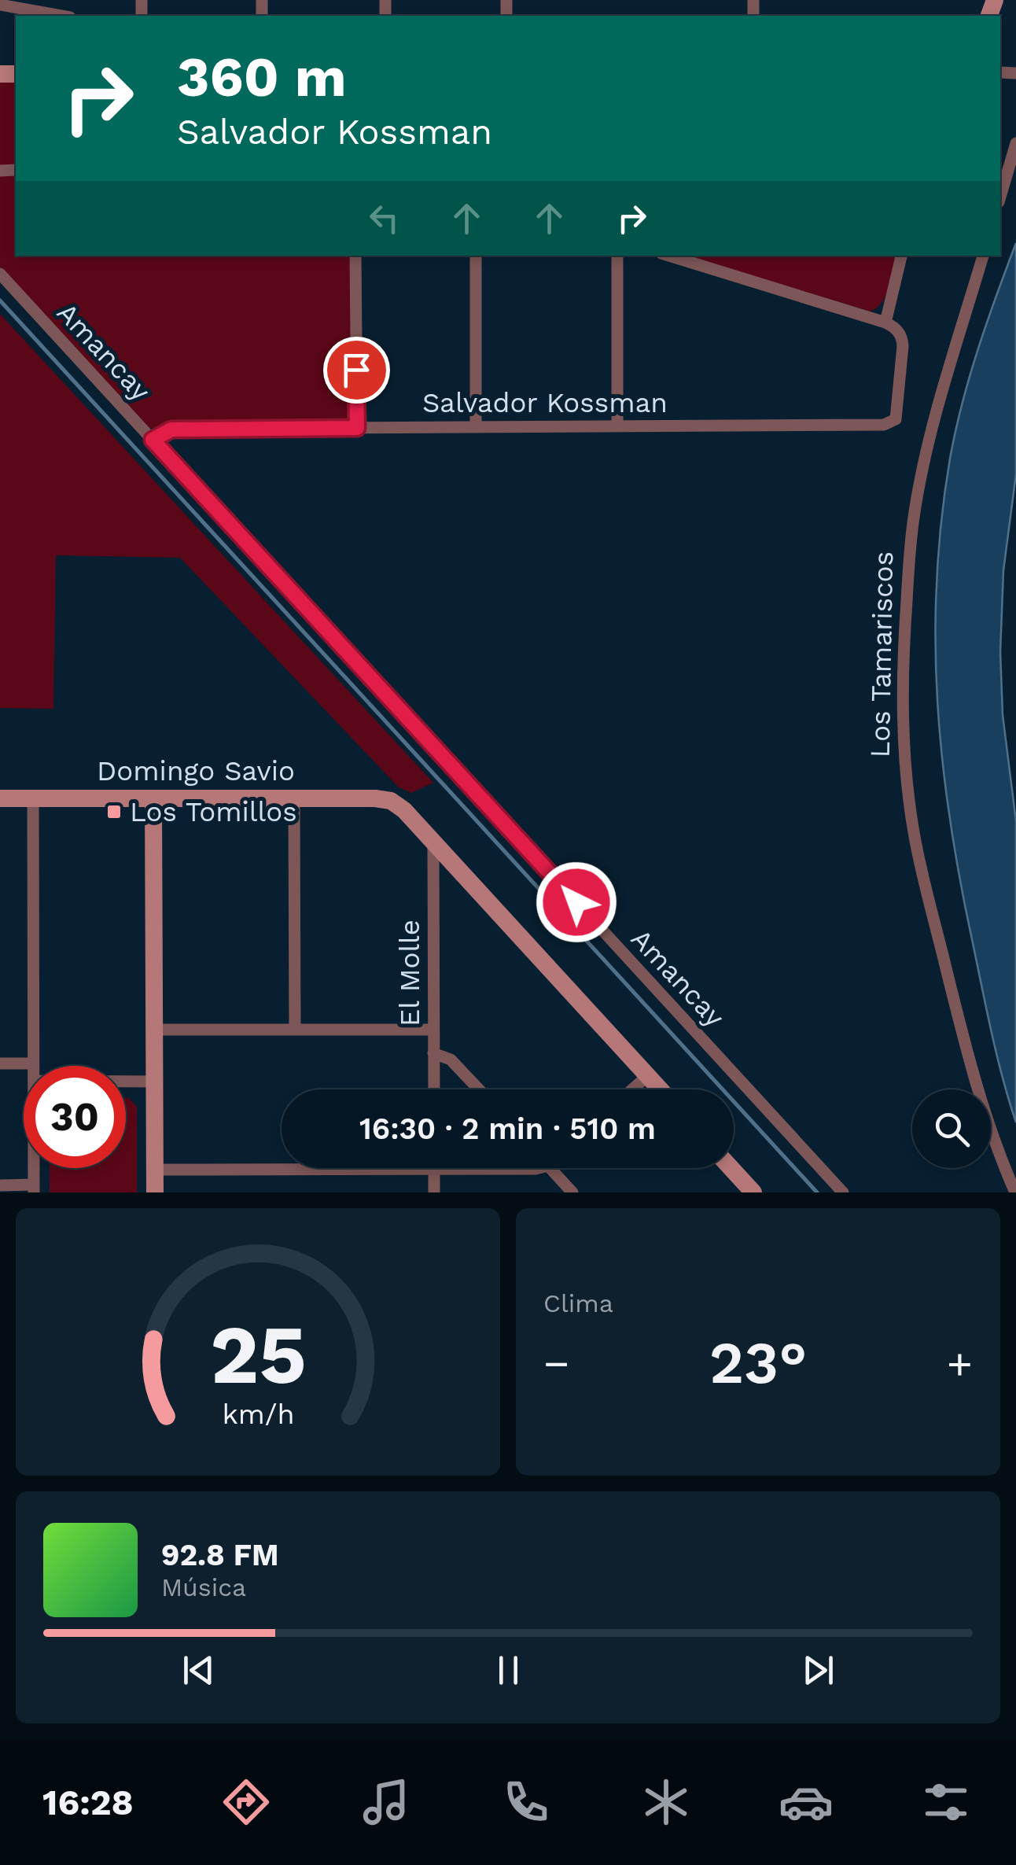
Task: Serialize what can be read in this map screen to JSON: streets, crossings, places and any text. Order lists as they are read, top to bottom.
{
  "streets": {
    "street": [
      "Amancay",
      "Salvador Kossman",
      "Los Tamariscos",
      "Domingo Savio",
      "El Molle"
    ]
  },
  "crossings": [
    ["Amancay", "Salvador Kossman"],
    ["Domingo Savio", "El Molle"]
  ],
  "places": {
    "transit": ["Los Tomillos"]
  },
  "page": {
    "turn": ["360 m", "Salvador Kossman"],
    "limit": "30",
    "trip": "16:30 · 2 min · 510 m",
    "tile": "Clima",
    "heat": ["−", "23°", "+"],
    "song": ["92.8 FM", "Música"],
    "tabs": "16:28",
    "gauge": ["25", "km/h"]
  }
}
